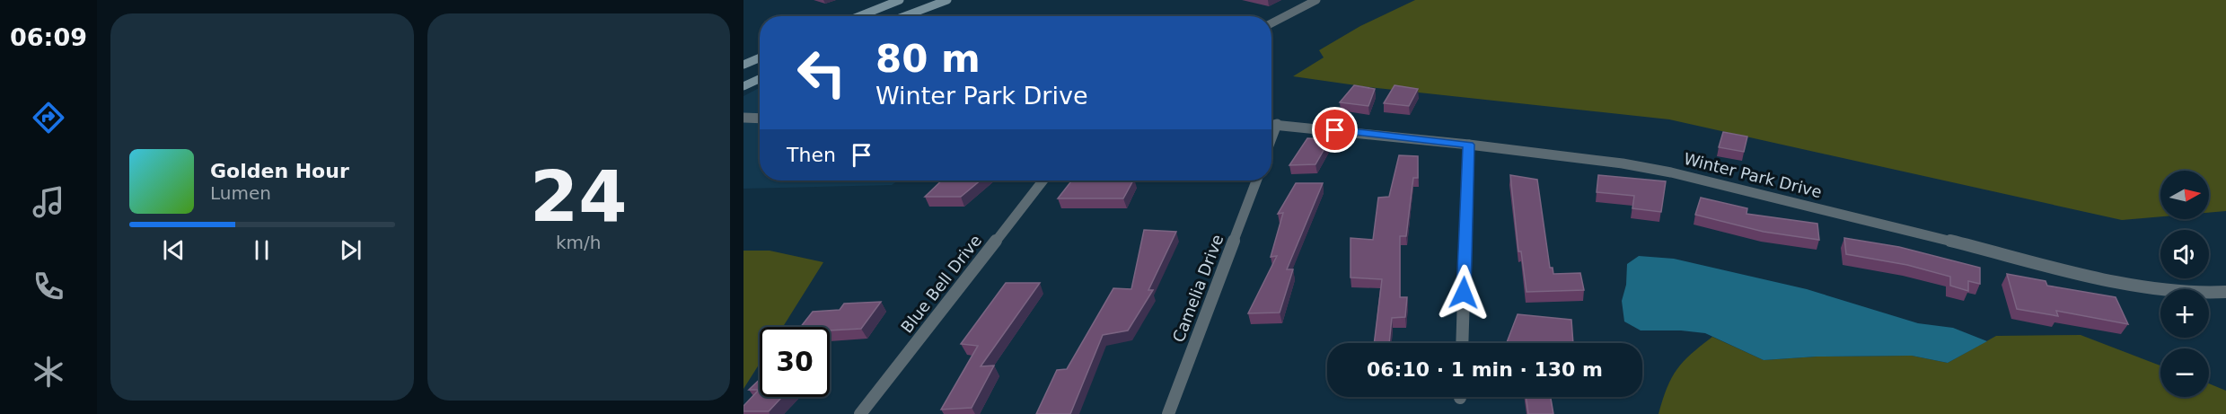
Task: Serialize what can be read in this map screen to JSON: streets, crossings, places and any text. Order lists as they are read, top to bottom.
{
  "streets": {
    "street": ["Winter Park Drive", "Blue Bell Drive", "Camelia Drive"]
  },
  "north": "right",
  "page": {
    "tabs": "06:09",
    "tile": ["24", "km/h"],
    "turn": ["80 m", "Winter Park Drive"],
    "then": "Then",
    "song": ["Golden Hour", "Lumen"],
    "map_buttons": ["+", "−"],
    "limit": "30",
    "trip": "06:10 · 1 min · 130 m"
  }
}
